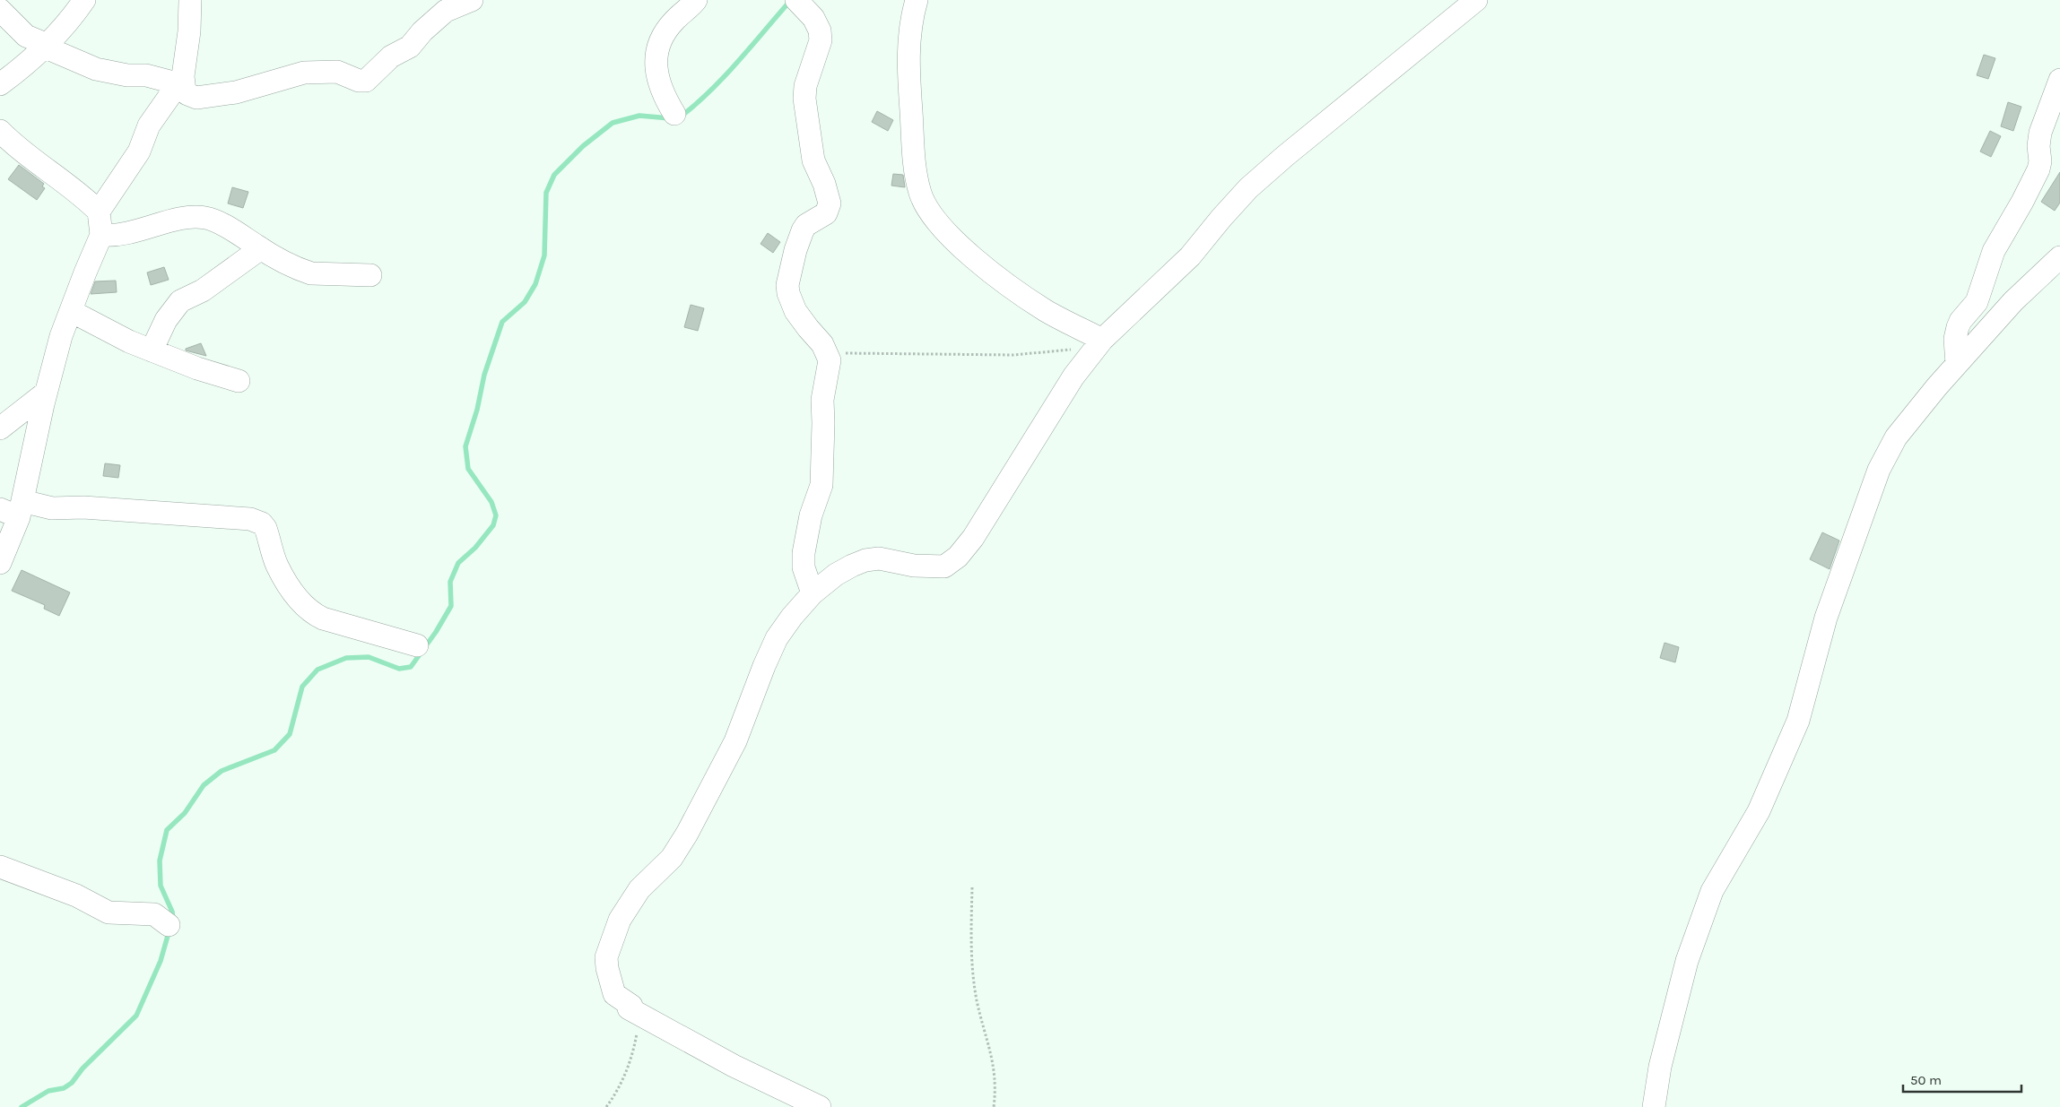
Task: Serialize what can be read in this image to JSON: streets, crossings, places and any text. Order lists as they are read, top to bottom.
{
  "scale_bar": "50 m"
}
